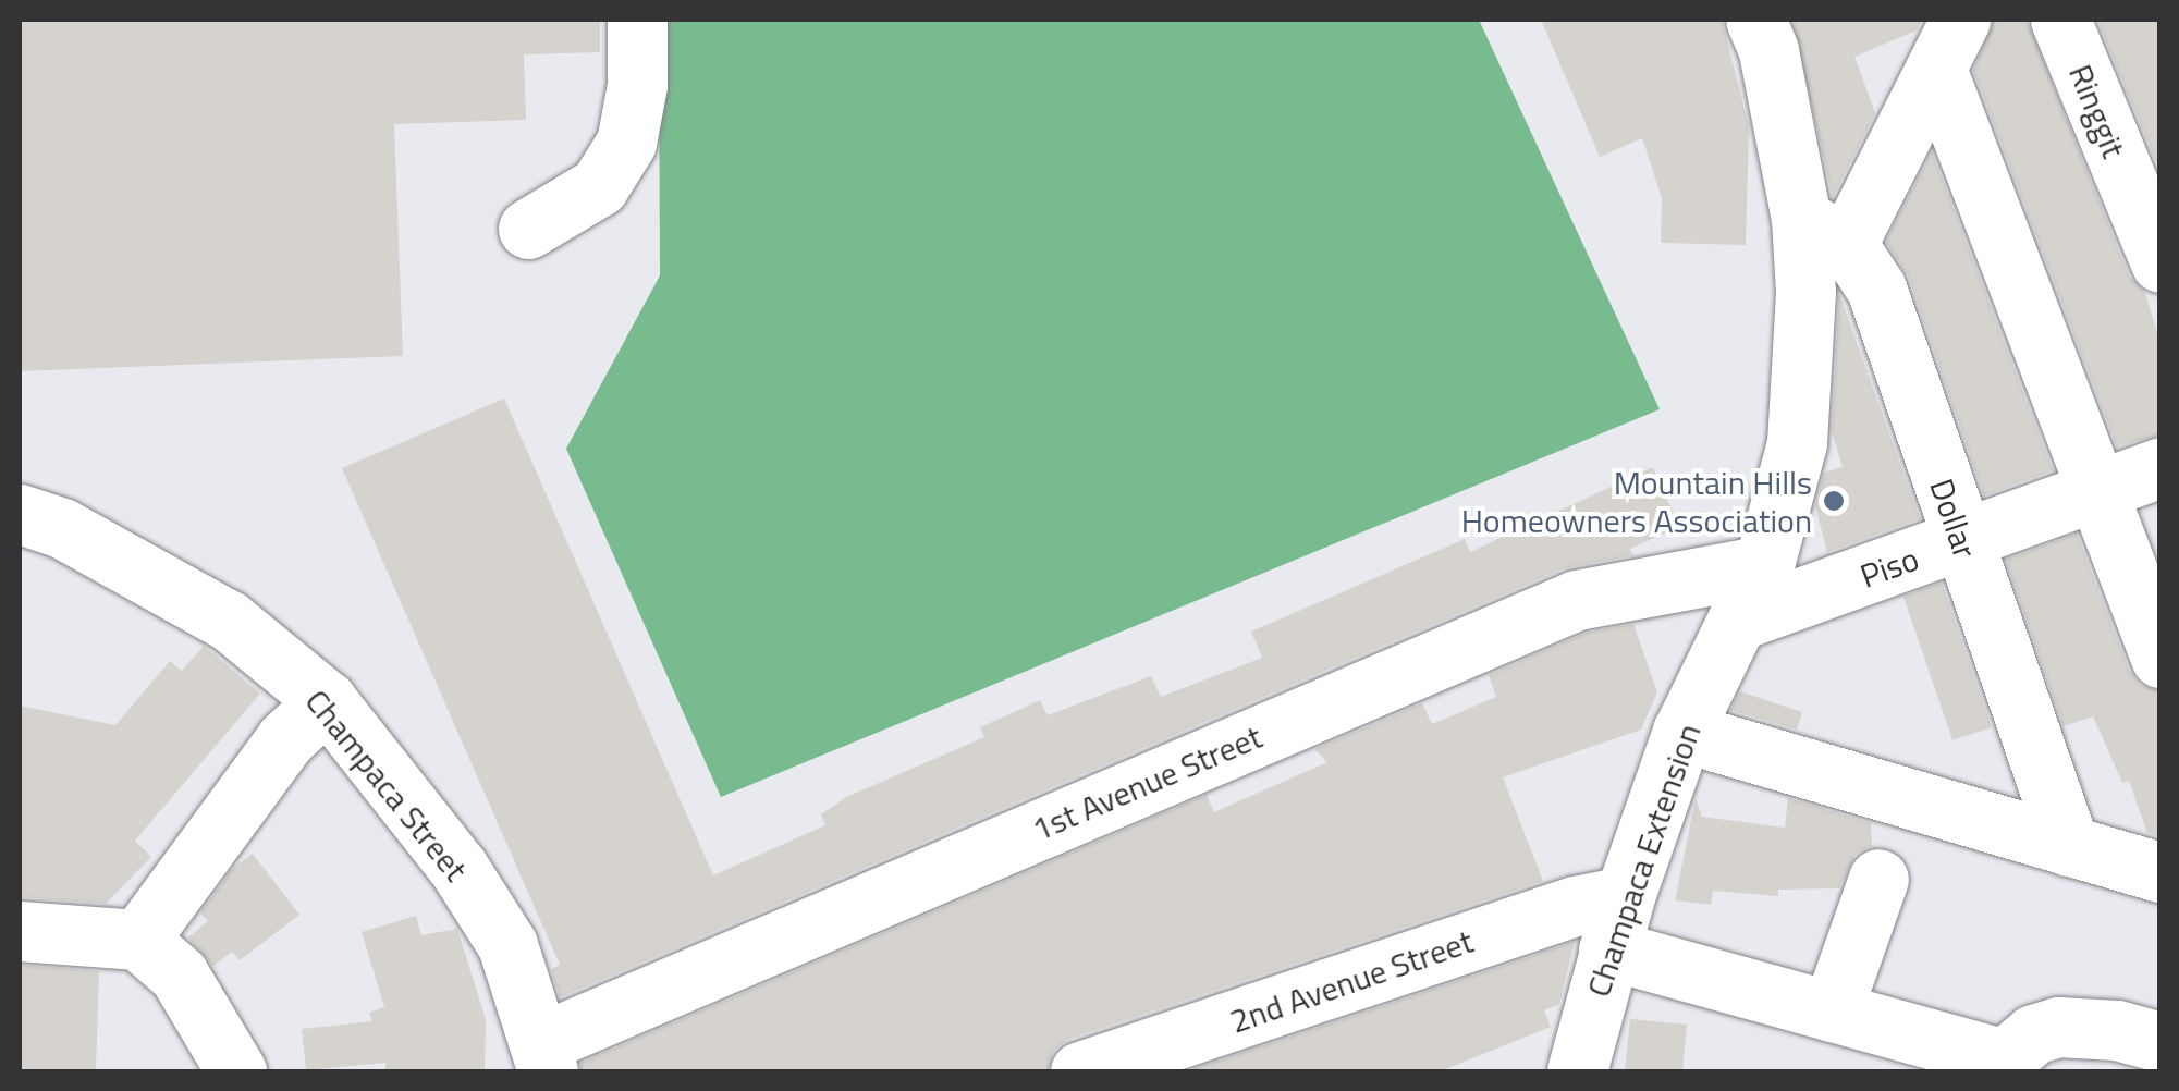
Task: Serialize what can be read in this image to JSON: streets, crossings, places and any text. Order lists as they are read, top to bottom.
{
  "streets": {
    "street": [
      "Ringgit",
      "Dollar",
      "Piso",
      "1st Avenue Street",
      "Champaca Street",
      "Champaca Extension",
      "2nd Avenue Street"
    ]
  },
  "crossings": [
    ["Dollar", "Piso"],
    ["Dollar", "Champaca Extension"],
    ["Piso", "Champaca Extension"],
    ["1st Avenue Street", "Champaca Street"],
    ["1st Avenue Street", "Champaca Extension"],
    ["Champaca Extension", "2nd Avenue Street"]
  ],
  "places": ["Mountain Hills Homeowners Association"]
}
